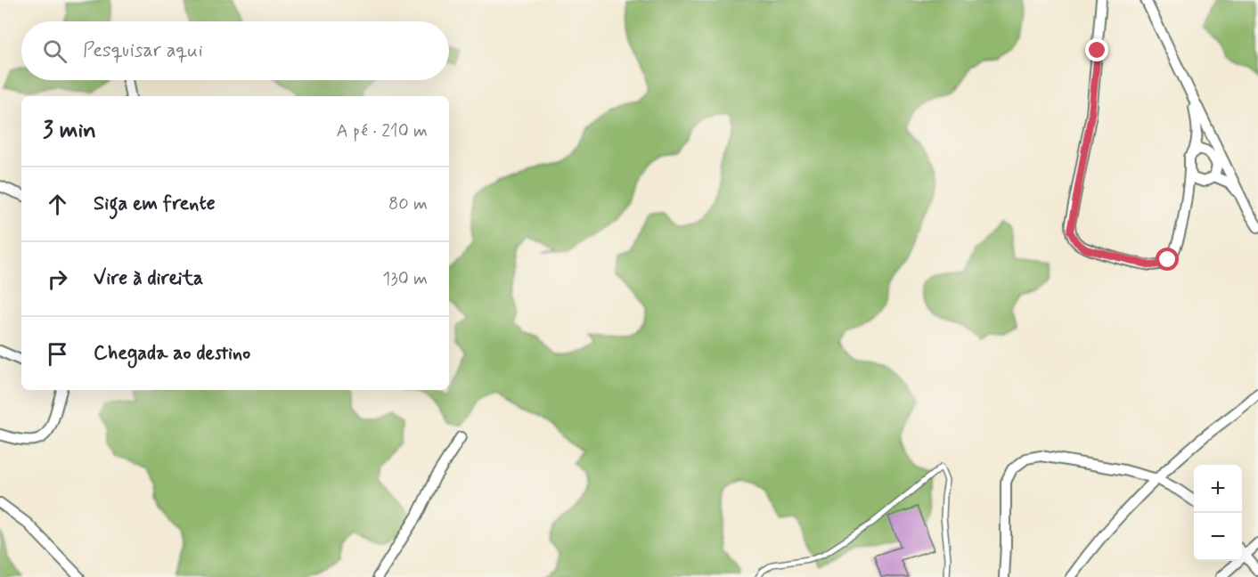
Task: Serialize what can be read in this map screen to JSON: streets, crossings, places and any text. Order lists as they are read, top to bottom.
{
  "page": {
    "search": "Pesquisar aqui",
    "heading": ["3 min", "A pé · 210 m"],
    "list": [
      ["Siga em frente", "80 m"],
      ["Vire à direita", "130 m"],
      "Chegada ao destino"
    ],
    "map_buttons": ["+", "−"]
  }
}
